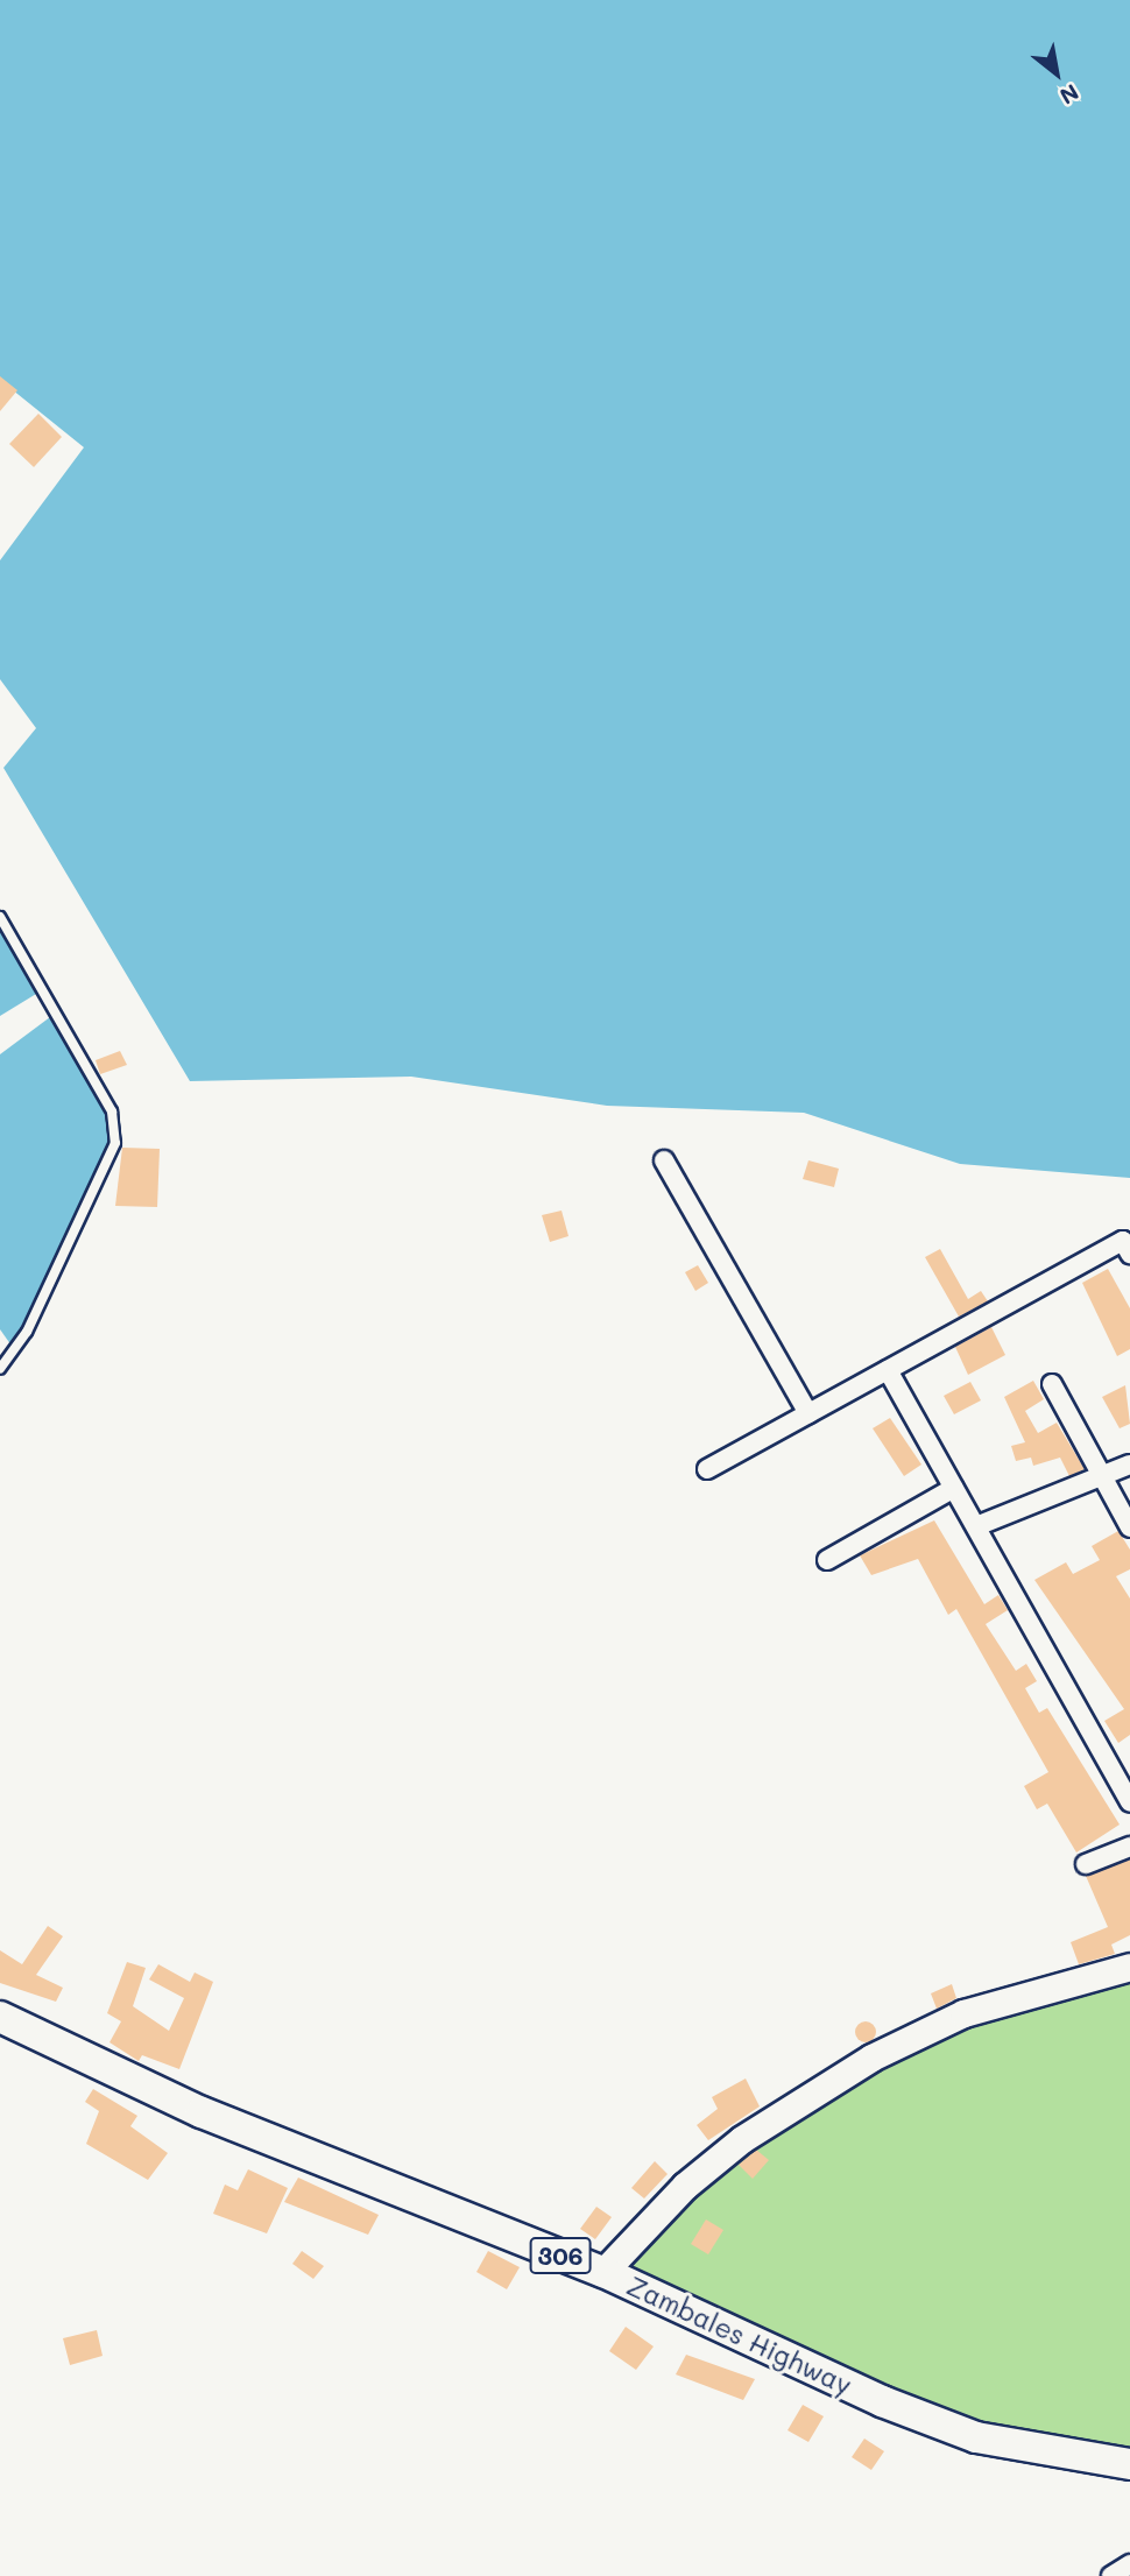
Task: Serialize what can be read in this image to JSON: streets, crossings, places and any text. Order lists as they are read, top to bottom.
{
  "streets": {
    "main road": ["306", "Zambales Highway"]
  },
  "north": "bottom right"
}
